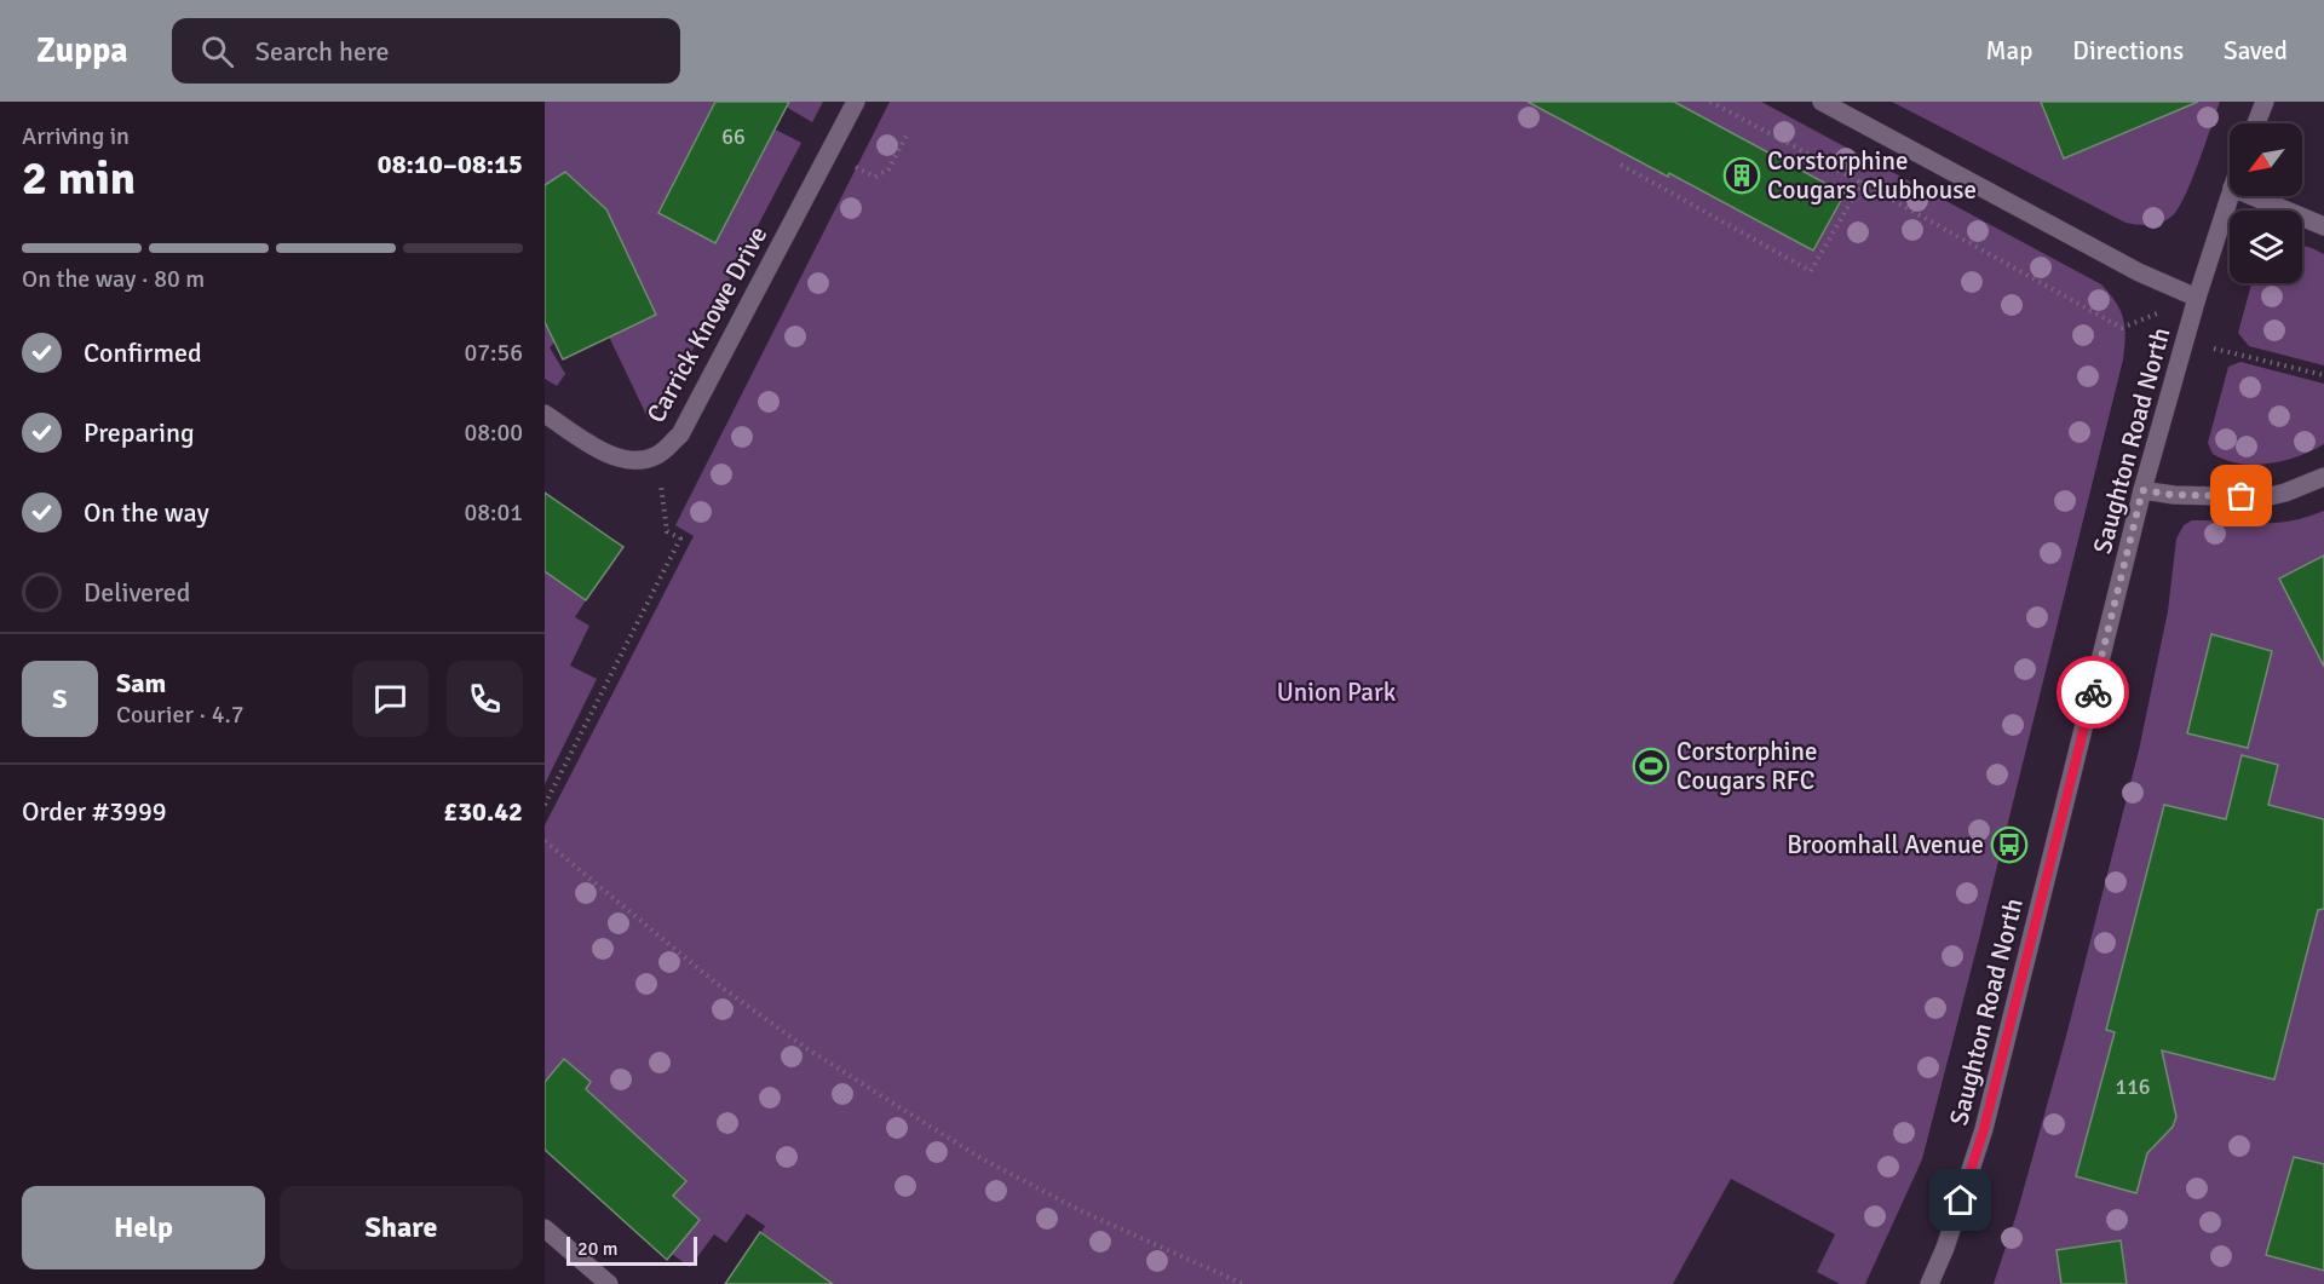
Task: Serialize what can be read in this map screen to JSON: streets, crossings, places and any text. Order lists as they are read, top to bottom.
{
  "streets": {
    "street": ["Carrick Knowe Drive", "Saughton Road North"]
  },
  "parks": ["Union Park"],
  "places": {
    "building": ["Corstorphine Cougars Clubhouse"],
    "sports": ["Corstorphine Cougars RFC"],
    "bus stop": ["Broomhall Avenue"]
  },
  "house_numbers": ["66", "116"],
  "scale_bar": "20 m",
  "north": "bottom left",
  "page": {
    "header": "Zuppa",
    "search": "Search here",
    "nav": ["Map", "Directions", "Saved"],
    "heading": ["2 min", "Arriving in", "08:10–08:15"],
    "panel": [
      "Sam",
      "Courier · 4.7",
      "Order #3999",
      "£30.42"
    ],
    "bar": "On the way · 80 m",
    "list": [
      ["Confirmed", "07:56"],
      ["Preparing", "08:00"],
      ["On the way", "08:01"],
      "Delivered"
    ],
    "round": "S",
    "buttons": ["Help", "Share"],
    "scale": "20 m"
  }
}
